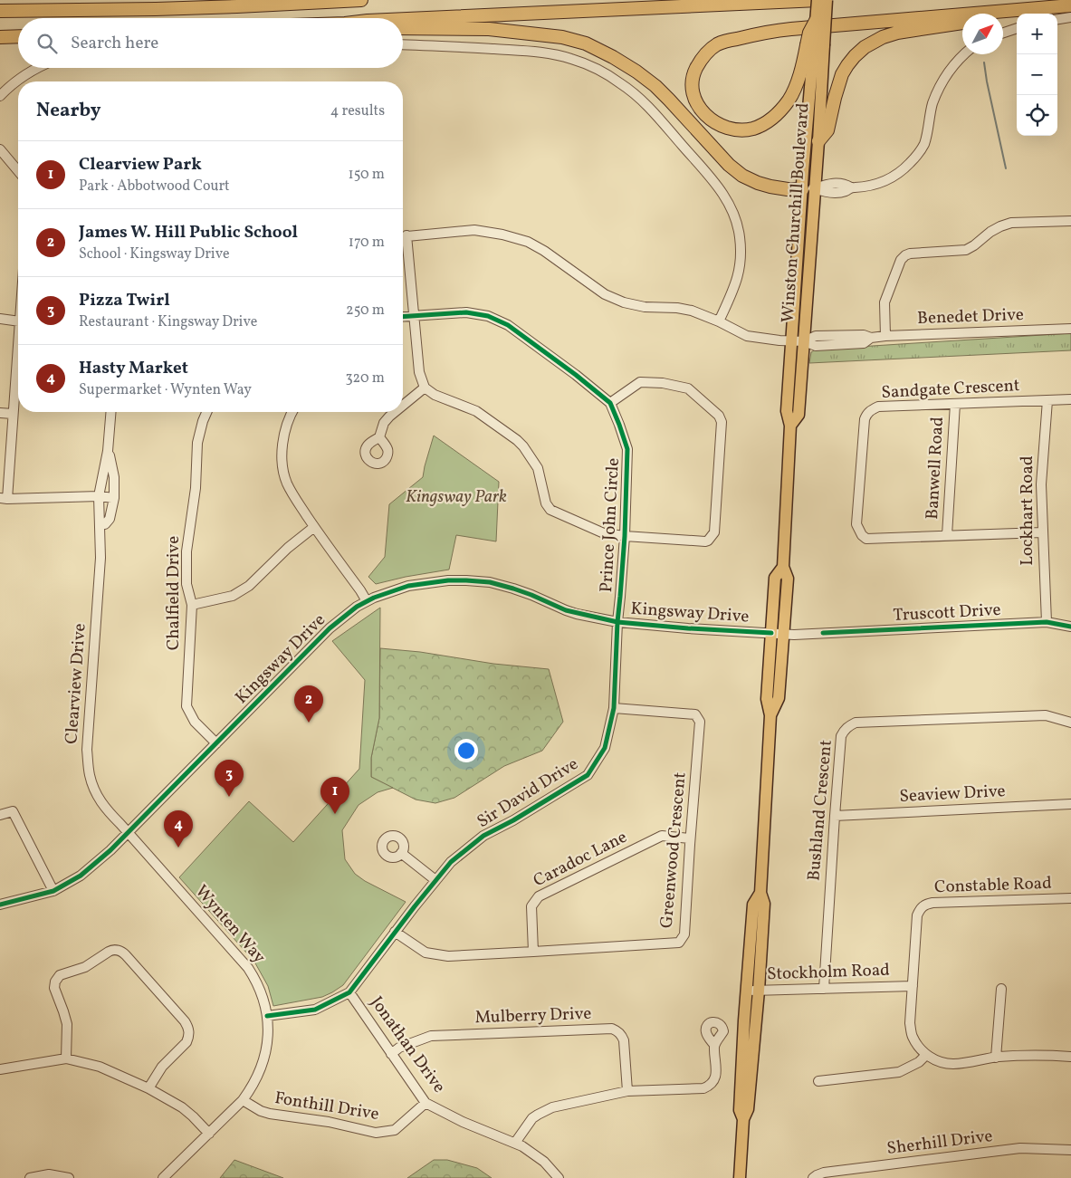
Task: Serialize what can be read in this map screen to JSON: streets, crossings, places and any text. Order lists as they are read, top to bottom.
{
  "streets": {
    "main road": ["Winston Churchill Boulevard"],
    "street": [
      "Benedet Drive",
      "Sandgate Crescent",
      "Banwell Road",
      "Lockhart Road",
      "Prince John Circle",
      "Chalfield Drive",
      "Kingsway Drive",
      "Truscott Drive",
      "Clearview Drive",
      "Sir David Drive",
      "Seaview Drive",
      "Bushland Crescent",
      "Greenwood Crescent",
      "Caradoc Lane",
      "Constable Road",
      "Wynten Way",
      "Stockholm Road",
      "Mulberry Drive",
      "Jonathan Drive",
      "Fonthill Drive",
      "Sherhill Drive"
    ]
  },
  "crossings": [
    ["Winston Churchill Boulevard", "Benedet Drive"],
    ["Winston Churchill Boulevard", "Kingsway Drive"],
    ["Winston Churchill Boulevard", "Truscott Drive"],
    ["Winston Churchill Boulevard", "Stockholm Road"],
    ["Sandgate Crescent", "Banwell Road"],
    ["Sandgate Crescent", "Lockhart Road"],
    ["Lockhart Road", "Truscott Drive"],
    ["Prince John Circle", "Kingsway Drive"],
    ["Prince John Circle", "Sir David Drive"],
    ["Chalfield Drive", "Kingsway Drive"],
    ["Kingsway Drive", "Truscott Drive"],
    ["Kingsway Drive", "Clearview Drive"],
    ["Kingsway Drive", "Sir David Drive"],
    ["Kingsway Drive", "Wynten Way"],
    ["Clearview Drive", "Wynten Way"],
    ["Sir David Drive", "Greenwood Crescent"],
    ["Sir David Drive", "Wynten Way"],
    ["Sir David Drive", "Jonathan Drive"],
    ["Seaview Drive", "Bushland Crescent"],
    ["Bushland Crescent", "Stockholm Road"],
    ["Greenwood Crescent", "Caradoc Lane"],
    ["Constable Road", "Stockholm Road"],
    ["Wynten Way", "Fonthill Drive"],
    ["Mulberry Drive", "Jonathan Drive"],
    ["Jonathan Drive", "Fonthill Drive"]
  ],
  "parks": ["Kingsway Park"],
  "north": "top right",
  "page": {
    "map_buttons": ["+", "−"],
    "search": "Search here",
    "heading": ["Nearby", "4 results"],
    "list": [
      {
        "mark": "1",
        "name": "Clearview Park",
        "note": "Park · Abbotwood Court",
        "value": "150 m"
      },
      {
        "mark": "2",
        "name": "James W. Hill Public School",
        "note": "School · Kingsway Drive",
        "value": "170 m"
      },
      {
        "mark": "3",
        "name": "Pizza Twirl",
        "note": "Restaurant · Kingsway Drive",
        "value": "250 m"
      },
      {
        "mark": "4",
        "name": "Hasty Market",
        "note": "Supermarket · Wynten Way",
        "value": "320 m"
      }
    ],
    "pins": [
      "2",
      "3",
      "1",
      "4"
    ]
  }
}
